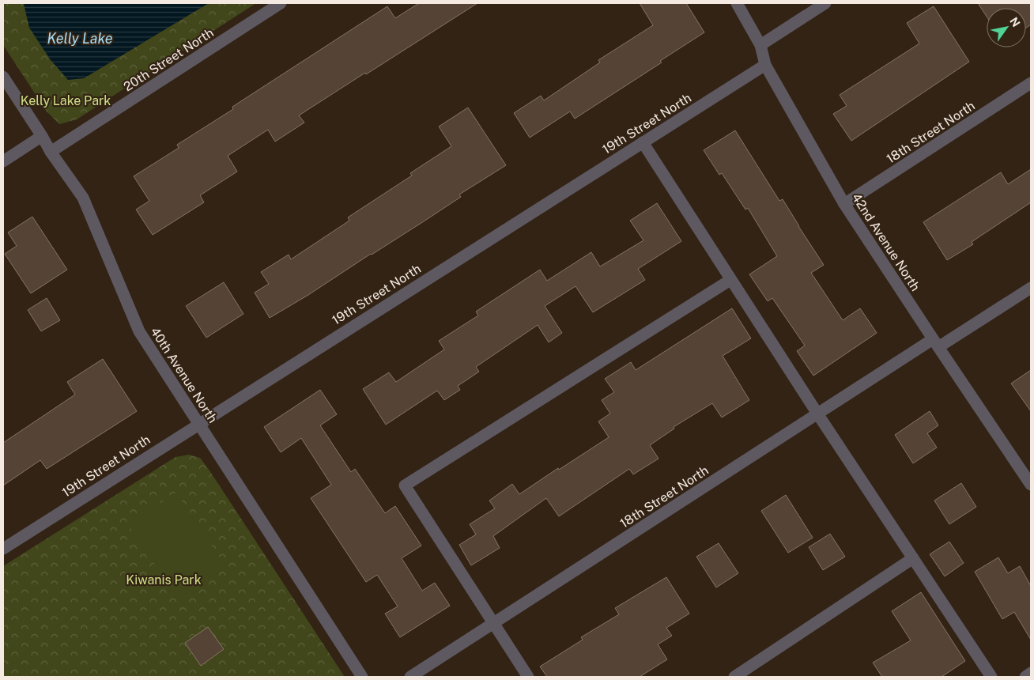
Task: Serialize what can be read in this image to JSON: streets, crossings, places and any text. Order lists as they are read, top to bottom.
{
  "streets": {
    "street": [
      "20th Street North",
      "19th Street North",
      "18th Street North",
      "42nd Avenue North",
      "40th Avenue North"
    ]
  },
  "crossings": [
    ["20th Street North", "40th Avenue North"],
    ["19th Street North", "42nd Avenue North"],
    ["19th Street North", "40th Avenue North"],
    ["18th Street North", "42nd Avenue North"]
  ],
  "water": ["Kelly Lake"],
  "parks": ["Kelly Lake Park", "Kiwanis Park"],
  "north": "top right"
}
